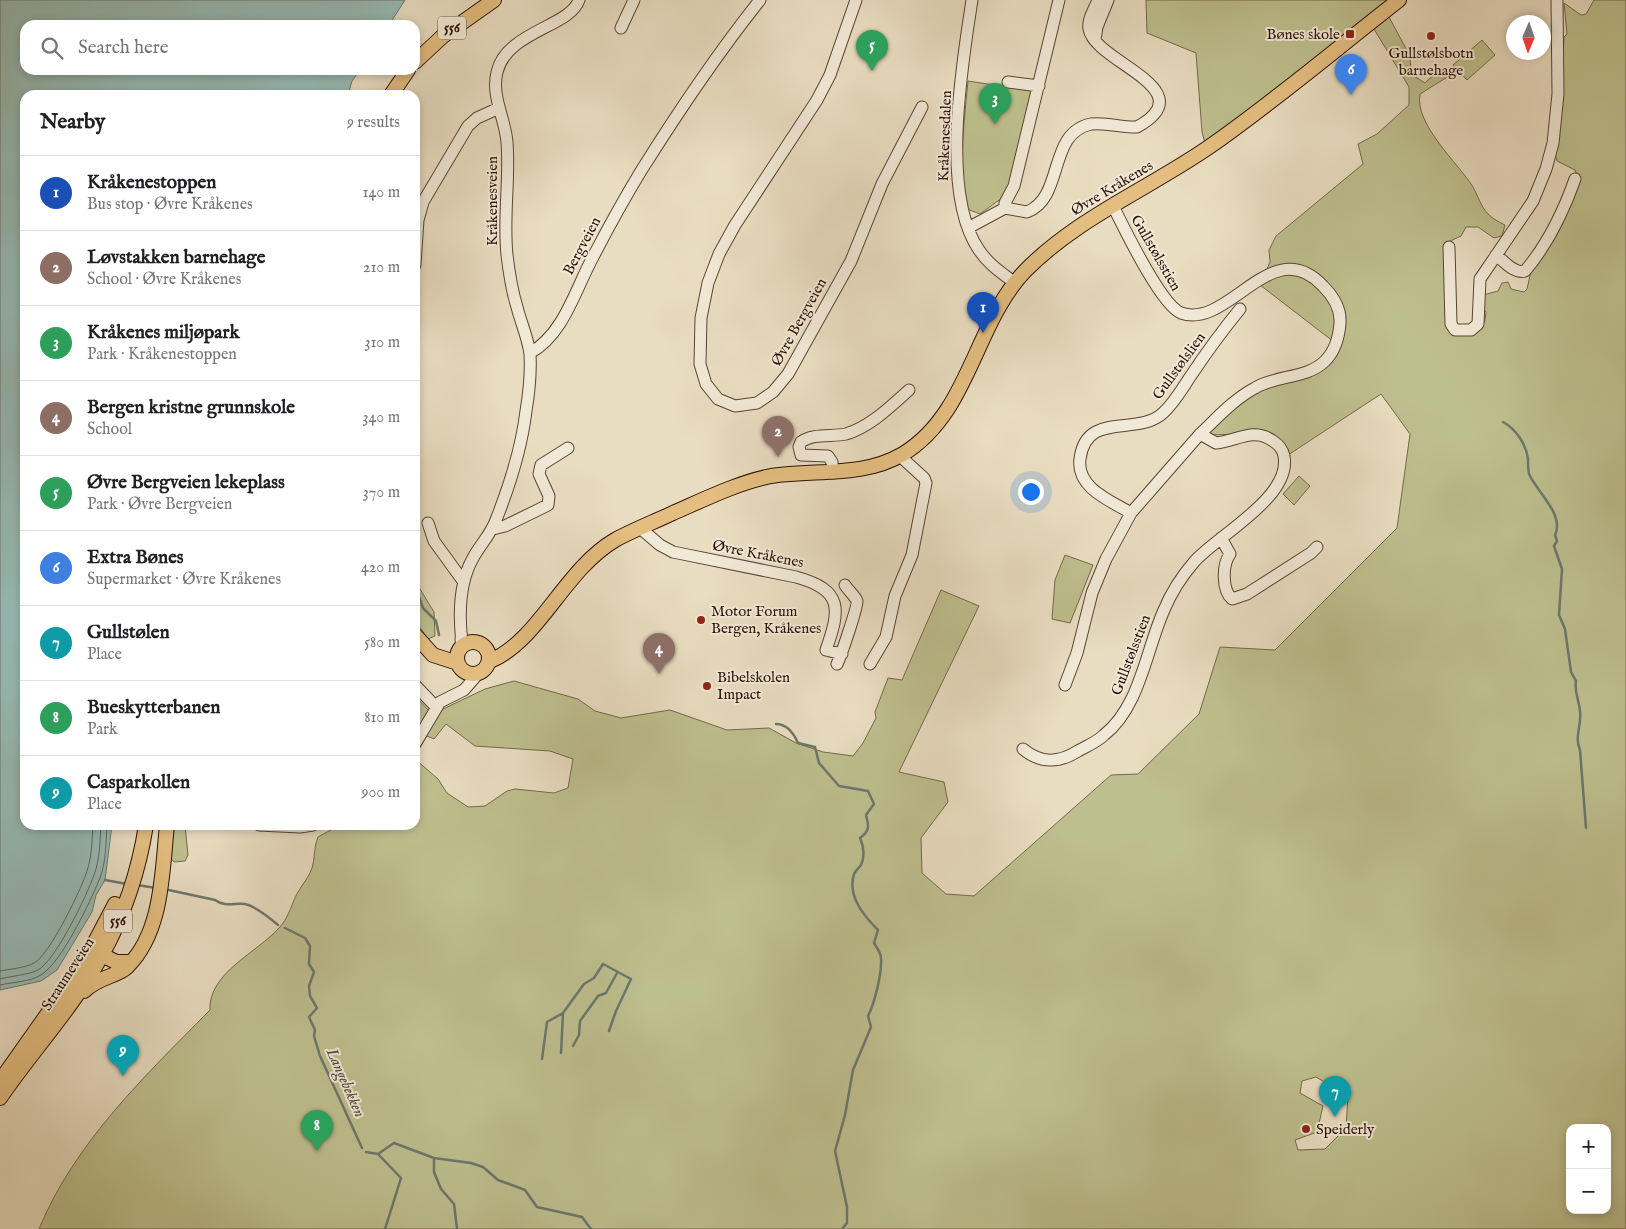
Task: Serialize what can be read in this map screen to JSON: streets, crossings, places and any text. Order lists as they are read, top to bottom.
{
  "streets": {
    "main road": ["556", "Øvre Kråkenes", "Straumeveien"],
    "street": [
      "Kråkenesdalen",
      "Kråkenesveien",
      "Bergveien",
      "Gullstølsstien",
      "Øvre Bergveien",
      "Gullstølslien"
    ]
  },
  "crossings": [
    ["Kråkenesdalen", "Øvre Kråkenes"],
    ["Øvre Kråkenes", "Gullstølsstien"],
    ["Kråkenesveien", "Bergveien"]
  ],
  "water": ["Langebekken"],
  "places": {
    "transit": ["Bønes skole"],
    "other": [
      "Gullstølsbotn barnehage",
      "Motor Forum Bergen, Kråkenes",
      "Bibelskolen Impact",
      "Speiderly"
    ]
  },
  "north": "bottom",
  "page": {
    "search": "Search here",
    "pins": [
      "5",
      "6",
      "3",
      "1",
      "2",
      "4",
      "9",
      "7",
      "8"
    ],
    "heading": ["Nearby", "9 results"],
    "list": [
      {
        "mark": "1",
        "name": "Kråkenestoppen",
        "note": "Bus stop · Øvre Kråkenes",
        "value": "140 m"
      },
      {
        "mark": "2",
        "name": "Løvstakken barnehage",
        "note": "School · Øvre Kråkenes",
        "value": "210 m"
      },
      {
        "mark": "3",
        "name": "Kråkenes miljøpark",
        "note": "Park · Kråkenestoppen",
        "value": "310 m"
      },
      {
        "mark": "4",
        "name": "Bergen kristne grunnskole",
        "note": "School",
        "value": "340 m"
      },
      {
        "mark": "5",
        "name": "Øvre Bergveien lekeplass",
        "note": "Park · Øvre Bergveien",
        "value": "370 m"
      },
      {
        "mark": "6",
        "name": "Extra Bønes",
        "note": "Supermarket · Øvre Kråkenes",
        "value": "420 m"
      },
      {
        "mark": "7",
        "name": "Gullstølen",
        "note": "Place",
        "value": "580 m"
      },
      {
        "mark": "8",
        "name": "Bueskytterbanen",
        "note": "Park",
        "value": "810 m"
      },
      {
        "mark": "9",
        "name": "Casparkollen",
        "note": "Place",
        "value": "900 m"
      }
    ],
    "map_buttons": ["+", "−"]
  }
}
